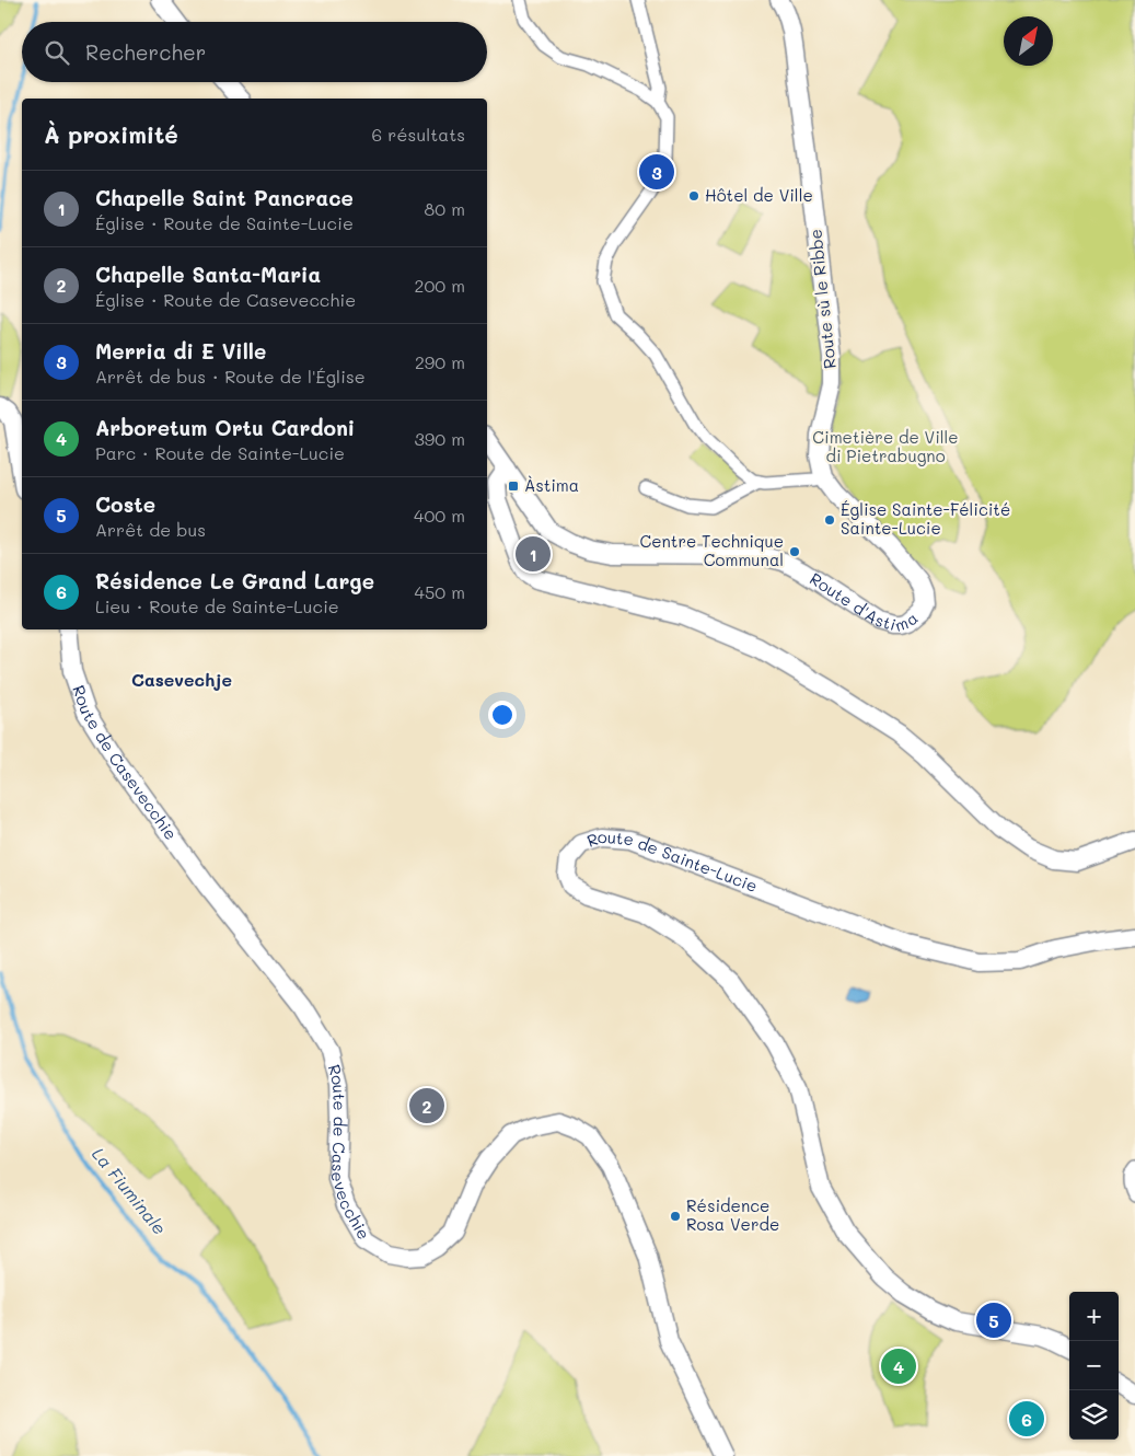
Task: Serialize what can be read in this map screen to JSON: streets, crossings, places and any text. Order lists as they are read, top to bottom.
{
  "streets": {
    "street": [
      "Route sù le Ribbe",
      "Route d'Astima",
      "Route de Casevecchie",
      "Route de Sainte-Lucie"
    ]
  },
  "crossings": [
    ["Route sù le Ribbe", "Route d'Astima"]
  ],
  "districts": ["Casevechje"],
  "water": ["La Fiuminale"],
  "parks": ["Cimetière de Ville di Pietrabugno"],
  "places": {
    "other": [
      "Hôtel de Ville",
      "Église Sainte-Félicité Sainte-Lucie",
      "Centre Technique Communal",
      "Résidence Rosa Verde"
    ],
    "transit": ["Àstima"]
  },
  "north": "top right",
  "page": {
    "search": "Rechercher",
    "heading": ["À proximité", "6 résultats"],
    "pins": [
      "3",
      "1",
      "2",
      "5",
      "4",
      "6"
    ],
    "list": [
      {
        "mark": "1",
        "name": "Chapelle Saint Pancrace",
        "note": "Église · Route de Sainte-Lucie",
        "value": "80 m"
      },
      {
        "mark": "2",
        "name": "Chapelle Santa-Maria",
        "note": "Église · Route de Casevecchie",
        "value": "200 m"
      },
      {
        "mark": "3",
        "name": "Merria di E Ville",
        "note": "Arrêt de bus · Route de l'Église",
        "value": "290 m"
      },
      {
        "mark": "4",
        "name": "Arboretum Ortu Cardoni",
        "note": "Parc · Route de Sainte-Lucie",
        "value": "390 m"
      },
      {
        "mark": "5",
        "name": "Coste",
        "note": "Arrêt de bus",
        "value": "400 m"
      },
      {
        "mark": "6",
        "name": "Résidence Le Grand Large",
        "note": "Lieu · Route de Sainte-Lucie",
        "value": "450 m"
      }
    ],
    "map_buttons": ["+", "−"]
  }
}
